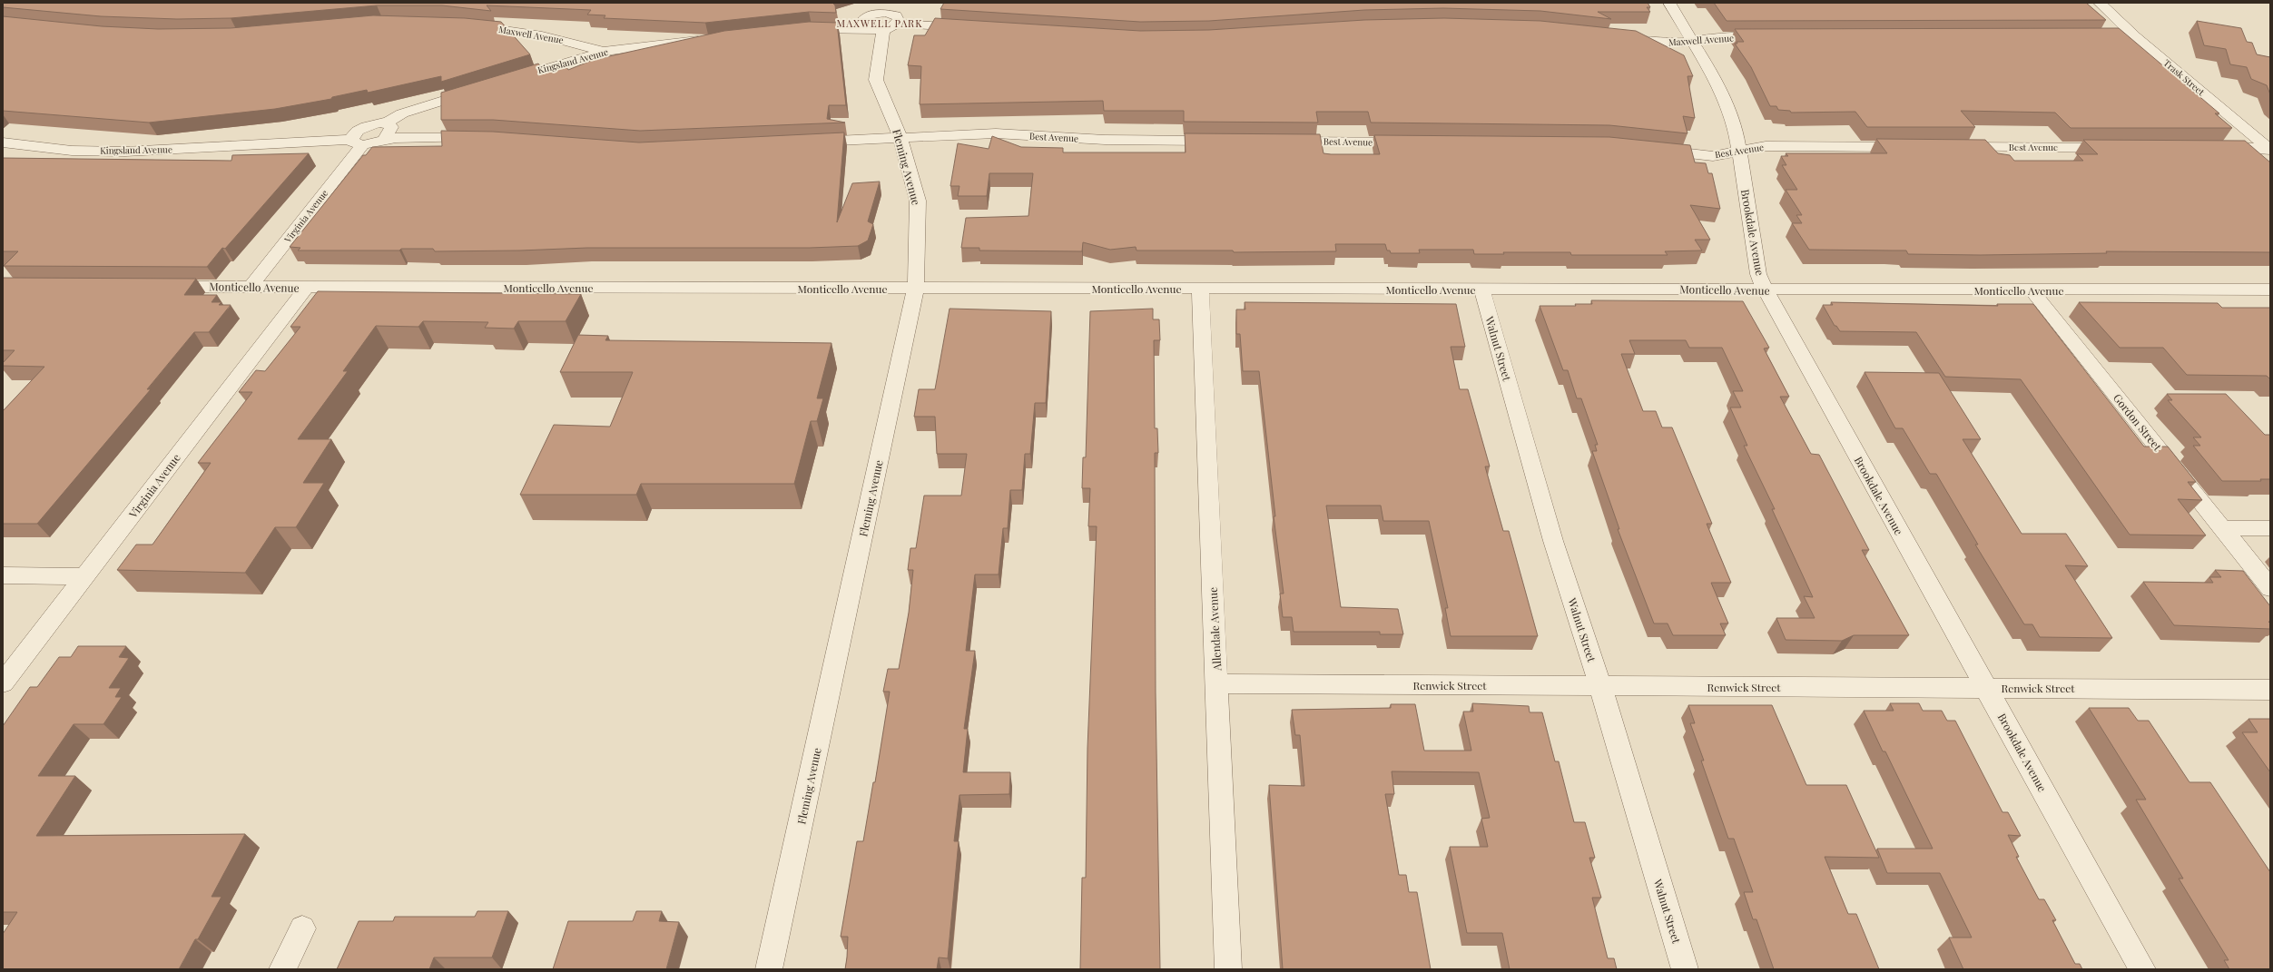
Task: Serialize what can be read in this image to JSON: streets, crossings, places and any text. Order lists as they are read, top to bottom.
{
  "streets": {
    "street": [
      "Maxwell Avenue",
      "Kingsland Avenue",
      "Trask Street",
      "Best Avenue",
      "Fleming Avenue",
      "Virginia Avenue",
      "Brookdale Avenue",
      "Monticello Avenue",
      "Walnut Street",
      "Gordon Street",
      "Allendale Avenue",
      "Renwick Street"
    ]
  },
  "crossings": [
    ["Maxwell Avenue", "Kingsland Avenue"],
    ["Maxwell Avenue", "Brookdale Avenue"],
    ["Kingsland Avenue", "Virginia Avenue"],
    ["Best Avenue", "Fleming Avenue"],
    ["Best Avenue", "Brookdale Avenue"],
    ["Fleming Avenue", "Monticello Avenue"],
    ["Virginia Avenue", "Monticello Avenue"],
    ["Brookdale Avenue", "Monticello Avenue"],
    ["Brookdale Avenue", "Renwick Street"],
    ["Monticello Avenue", "Walnut Street"],
    ["Monticello Avenue", "Gordon Street"],
    ["Monticello Avenue", "Allendale Avenue"],
    ["Walnut Street", "Renwick Street"],
    ["Allendale Avenue", "Renwick Street"]
  ],
  "districts": ["MAXWELL PARK"]
}
